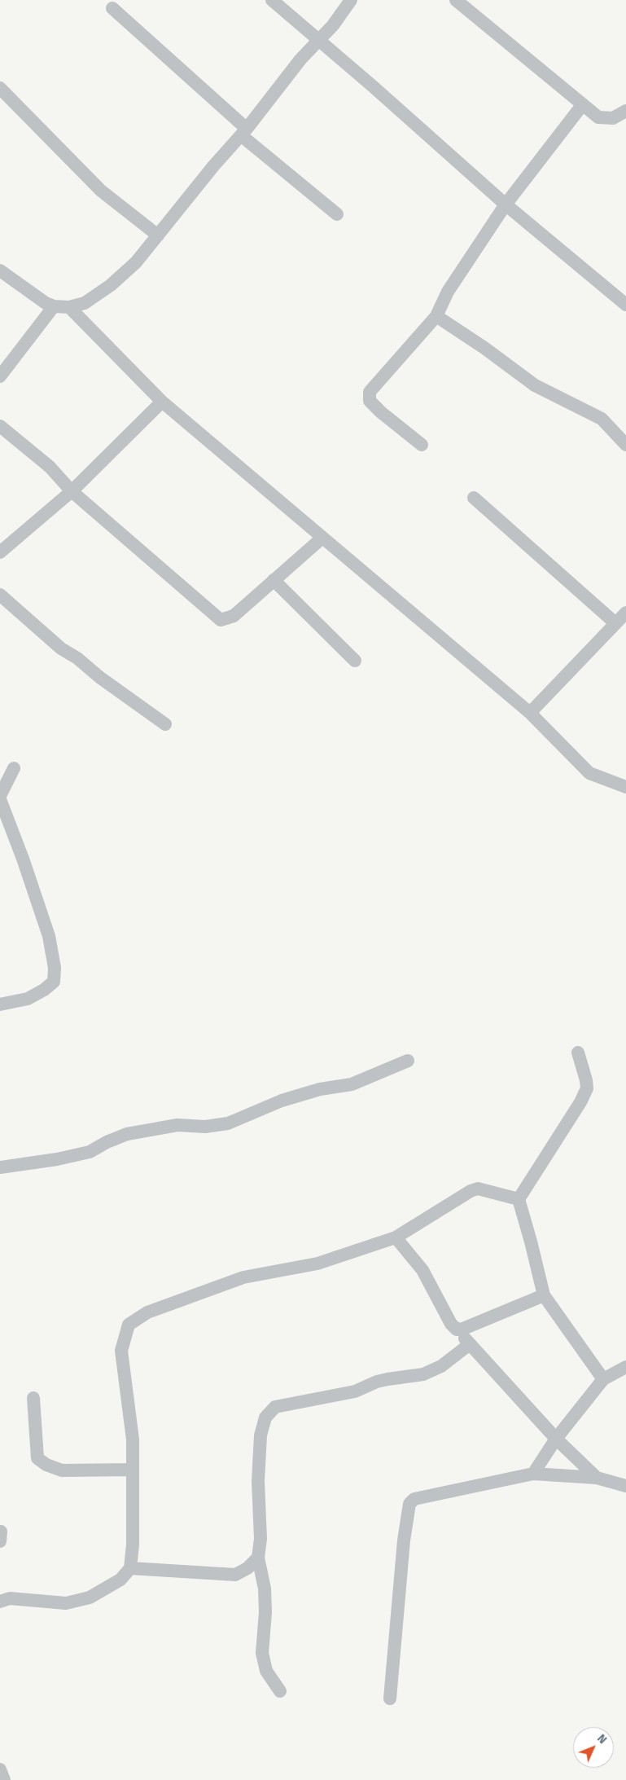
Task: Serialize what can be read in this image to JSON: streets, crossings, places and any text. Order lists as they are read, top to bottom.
{
  "north": "top right"
}
